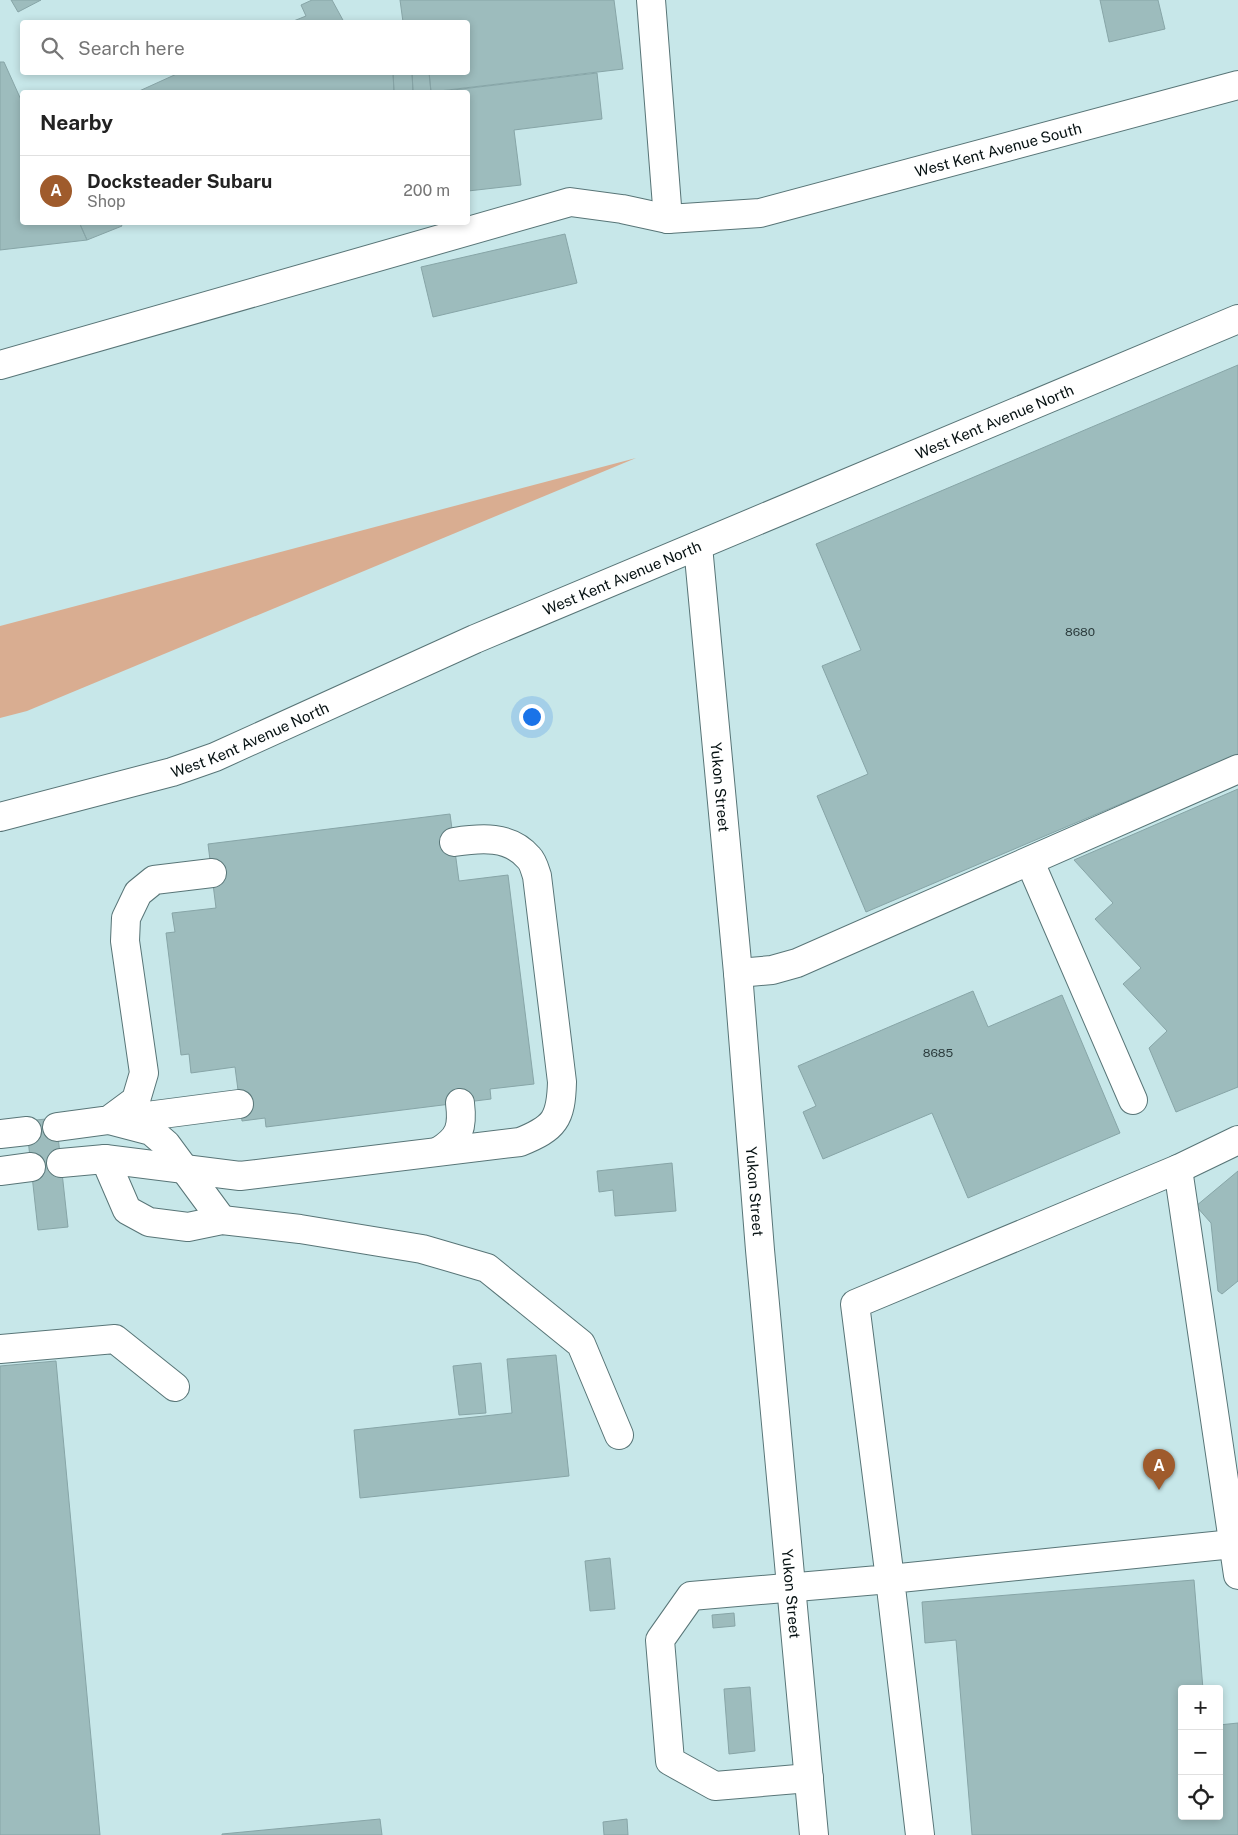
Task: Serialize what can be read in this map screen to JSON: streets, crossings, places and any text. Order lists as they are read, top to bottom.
{
  "streets": {
    "street": ["West Kent Avenue South", "West Kent Avenue North", "Yukon Street"]
  },
  "crossings": [
    ["West Kent Avenue North", "Yukon Street"]
  ],
  "house_numbers": ["8680", "8685"],
  "page": {
    "search": "Search here",
    "heading": "Nearby",
    "list": [
      {
        "mark": "A",
        "name": "Docksteader Subaru",
        "note": "Shop",
        "value": "200 m"
      }
    ],
    "pins": "A",
    "map_buttons": ["+", "−"]
  }
}
